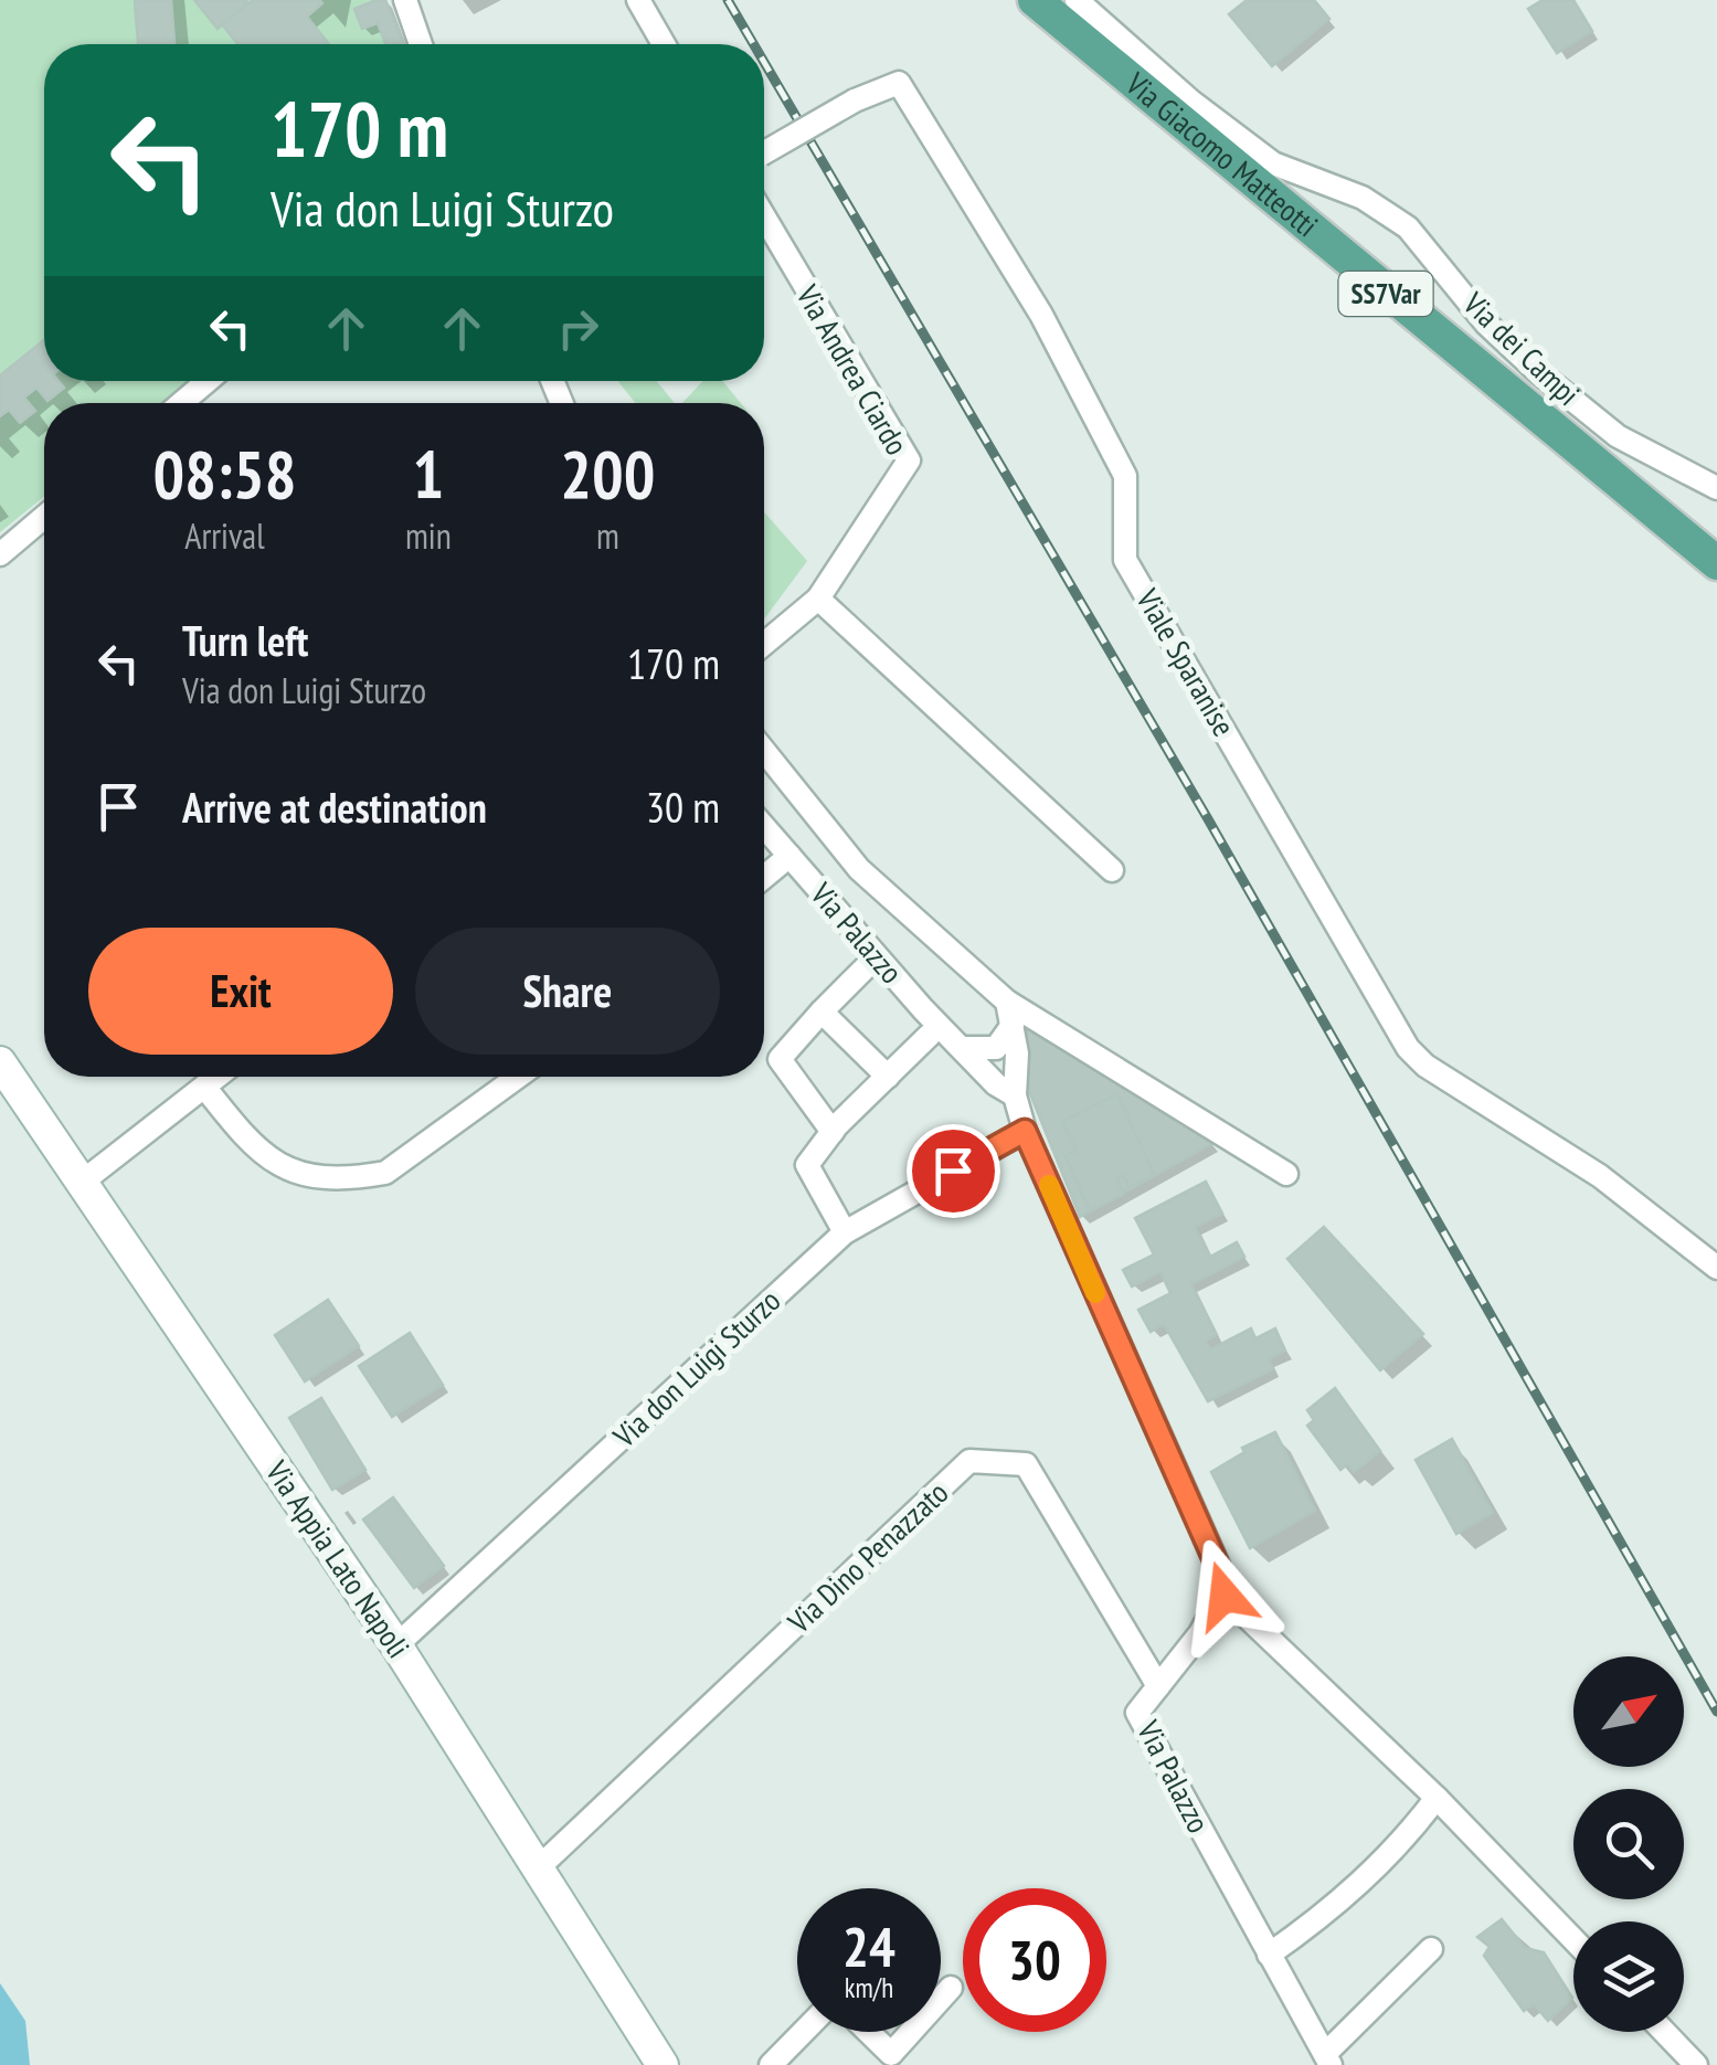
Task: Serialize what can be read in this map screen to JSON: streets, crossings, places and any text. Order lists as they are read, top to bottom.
{
  "streets": {
    "main road": ["Via Giacomo Matteotti", "SS7Var"],
    "street": [
      "Via dei Campi",
      "Via Andrea Ciardo",
      "Viale Sparanise",
      "Via Palazzo",
      "Via don Luigi Sturzo",
      "Via Dino Penazzato",
      "Via Appia Lato Napoli"
    ]
  },
  "crossings": [
    ["Via Giacomo Matteotti", "Via dei Campi"],
    ["Via Palazzo", "Via Dino Penazzato"],
    ["Via don Luigi Sturzo", "Via Appia Lato Napoli"],
    ["Via Dino Penazzato", "Via Appia Lato Napoli"]
  ],
  "north": "top right",
  "page": {
    "turn": ["170 m", "Via don Luigi Sturzo"],
    "eta": [
      "08:58",
      "Arrival",
      "1",
      "min",
      "200",
      "m"
    ],
    "list": [
      {
        "name": "Turn left",
        "note": "Via don Luigi Sturzo",
        "value": "170 m"
      },
      {
        "name": "Arrive at destination",
        "value": "30 m"
      }
    ],
    "buttons": ["Exit", "Share"],
    "speed": "24 km/h",
    "limit": "30"
  }
}
